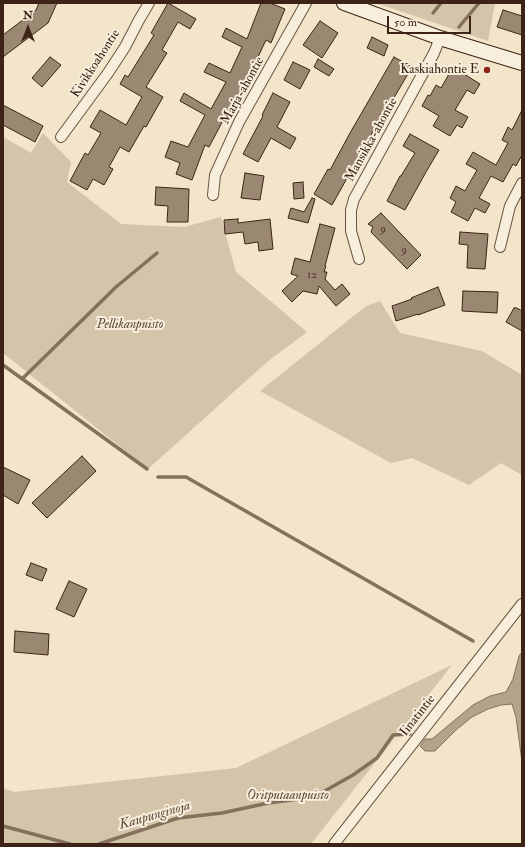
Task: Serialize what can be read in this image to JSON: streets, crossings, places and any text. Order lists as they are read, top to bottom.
{
  "streets": {
    "street": [
      "Kivikkoahontie",
      "Marja-ahontie",
      "Mansikka-ahontie",
      "Iinatintie"
    ]
  },
  "water": ["Kaupunginoja"],
  "parks": ["Pellikanpuisto", "Oritputaanpuisto"],
  "places": ["Kaskiahontie E"],
  "house_numbers": ["9", "9", "12"],
  "scale_bar": "50 m",
  "north": "top"
}
